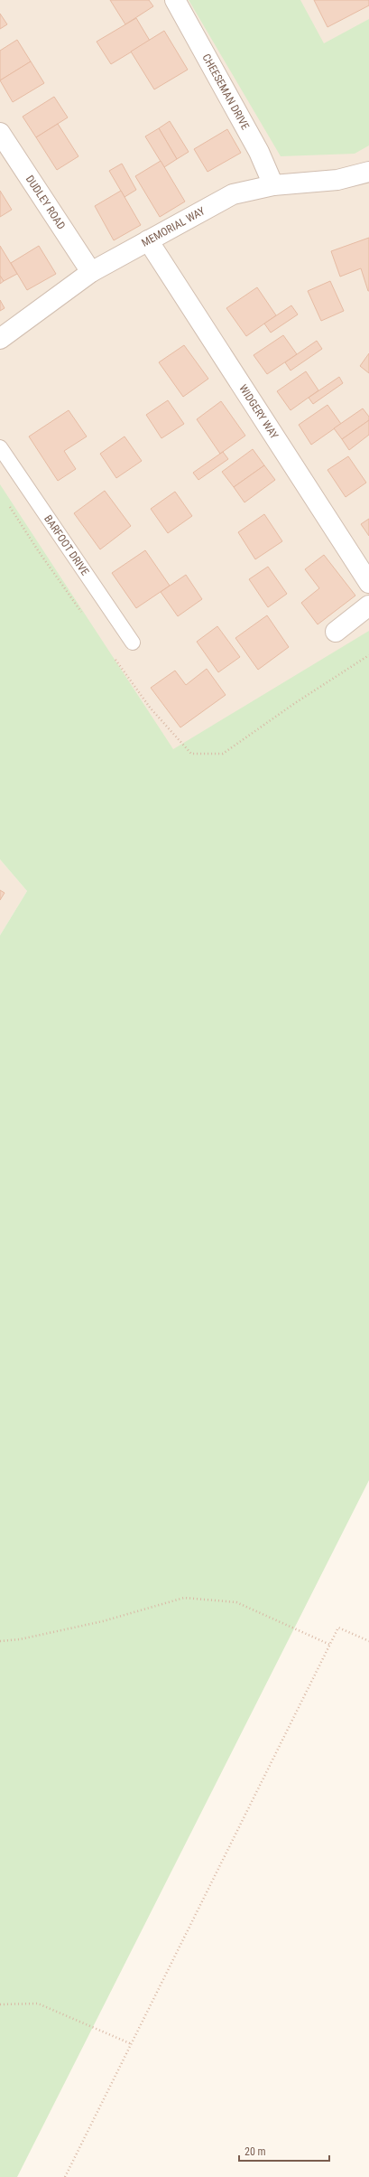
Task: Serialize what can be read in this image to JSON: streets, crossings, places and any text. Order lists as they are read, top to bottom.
{
  "streets": {
    "street": [
      "CHEESEMAN DRIVE",
      "DUDLEY ROAD",
      "MEMORIAL WAY",
      "WIDGERY WAY"
    ],
    "lane": ["BARFOOT DRIVE"]
  },
  "crossings": [
    ["CHEESEMAN DRIVE", "MEMORIAL WAY"],
    ["DUDLEY ROAD", "MEMORIAL WAY"],
    ["MEMORIAL WAY", "WIDGERY WAY"]
  ],
  "scale_bar": "20 m"
}
